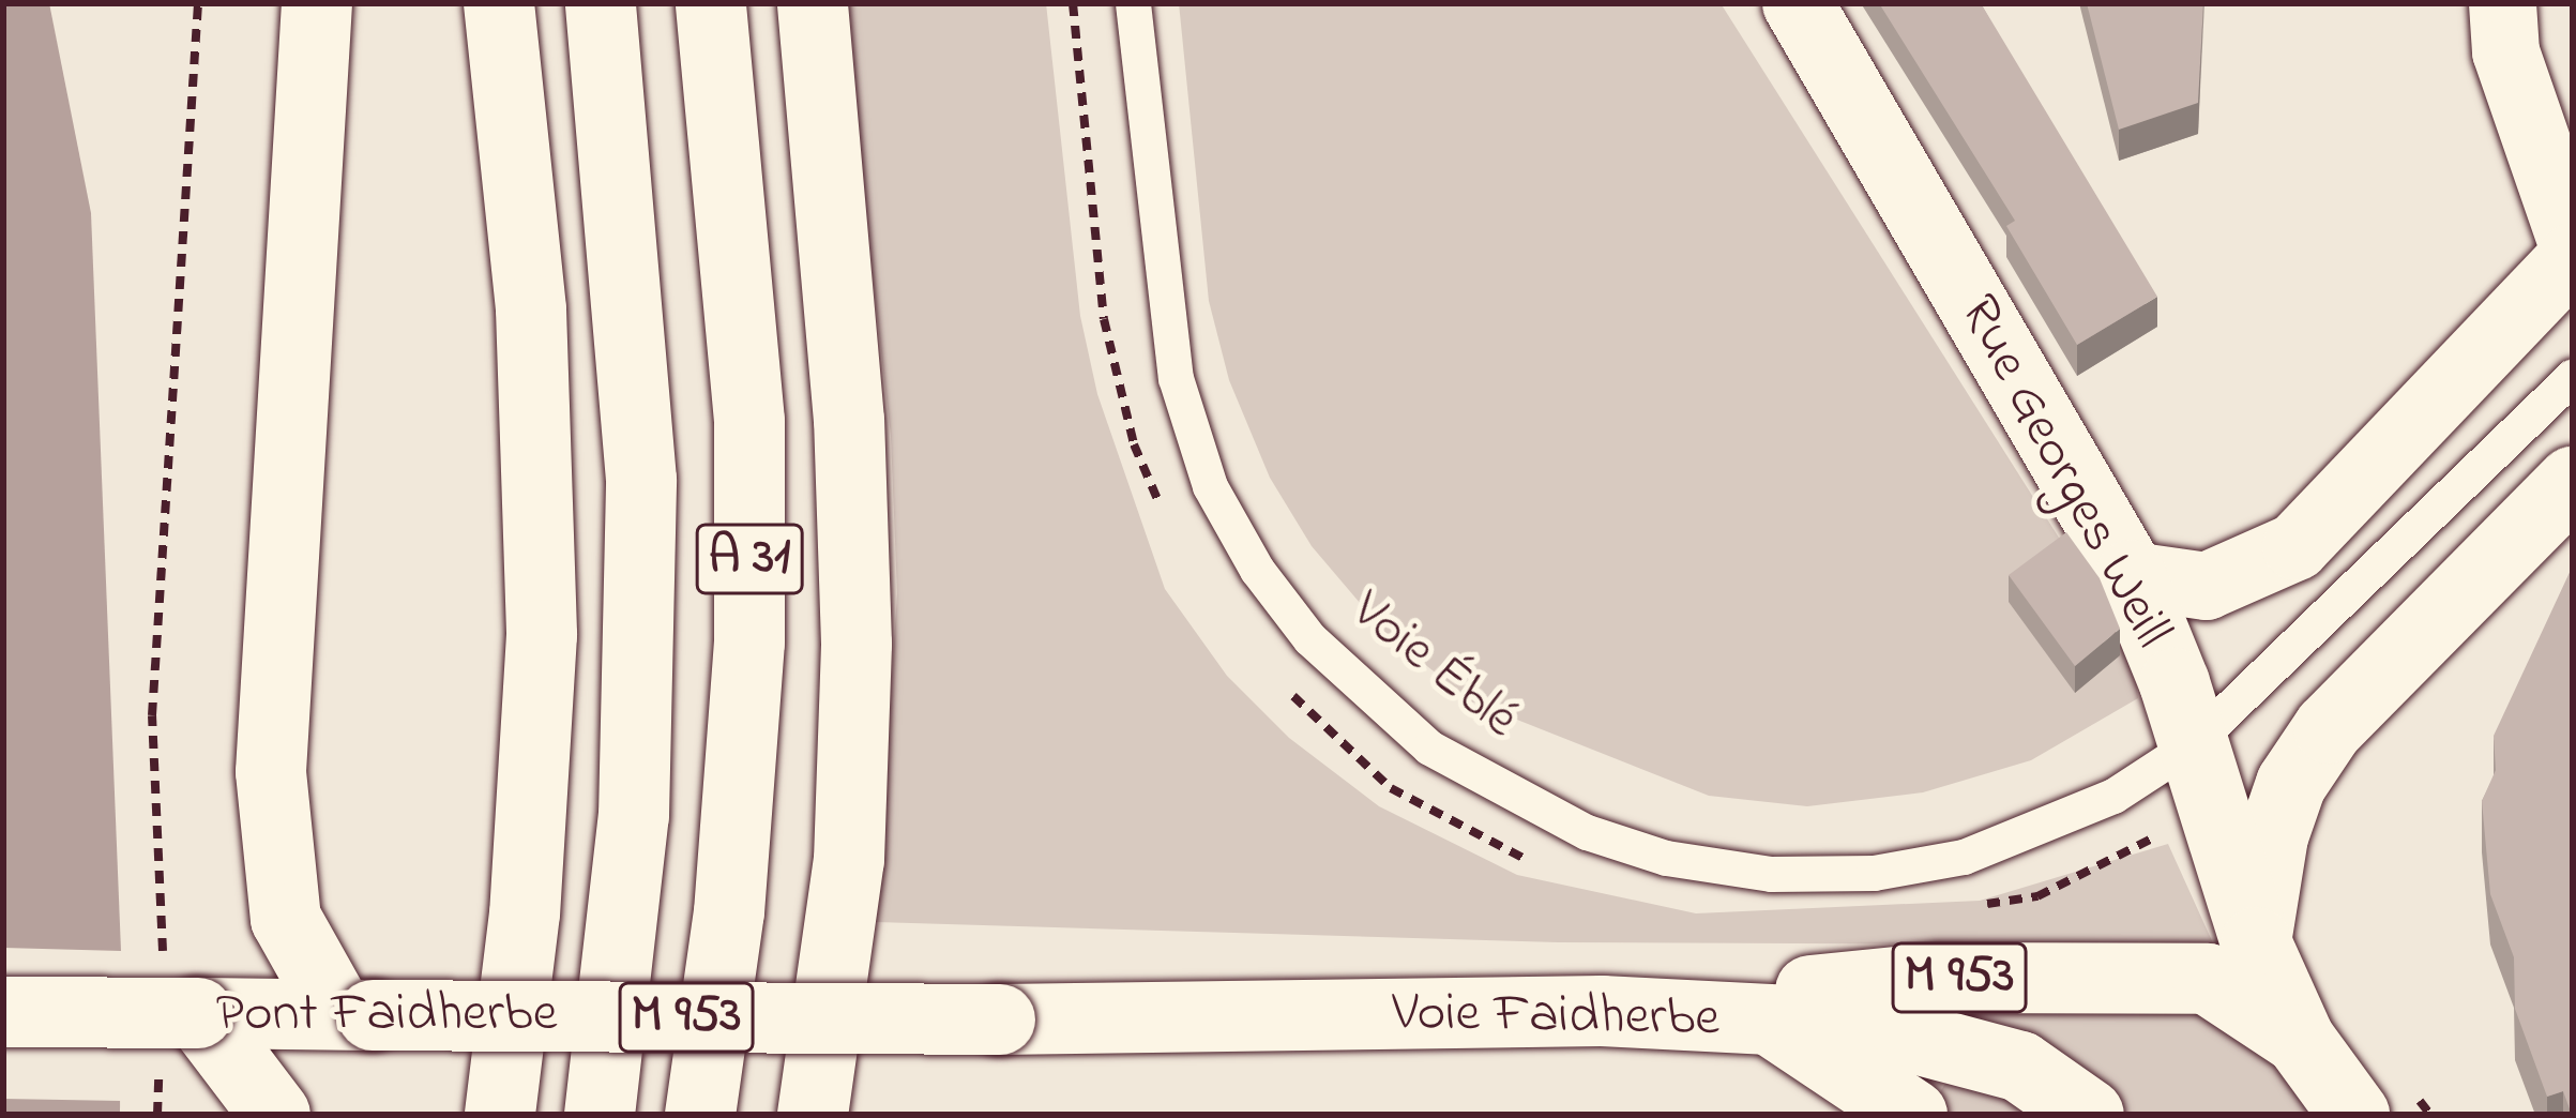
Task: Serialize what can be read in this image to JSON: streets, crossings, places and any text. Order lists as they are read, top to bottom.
{
  "streets": {
    "main road": [
      "Rue Georges Weill",
      "A 31",
      "M 953",
      "Pont Faidherbe",
      "Voie Faidherbe"
    ],
    "lane": ["Voie Éblé"]
  },
  "crossings": [
    ["Rue Georges Weill", "Voie Éblé"],
    ["Rue Georges Weill", "M 953"],
    ["M 953", "Voie Faidherbe"],
    ["Pont Faidherbe", "Voie Faidherbe"]
  ]
}
